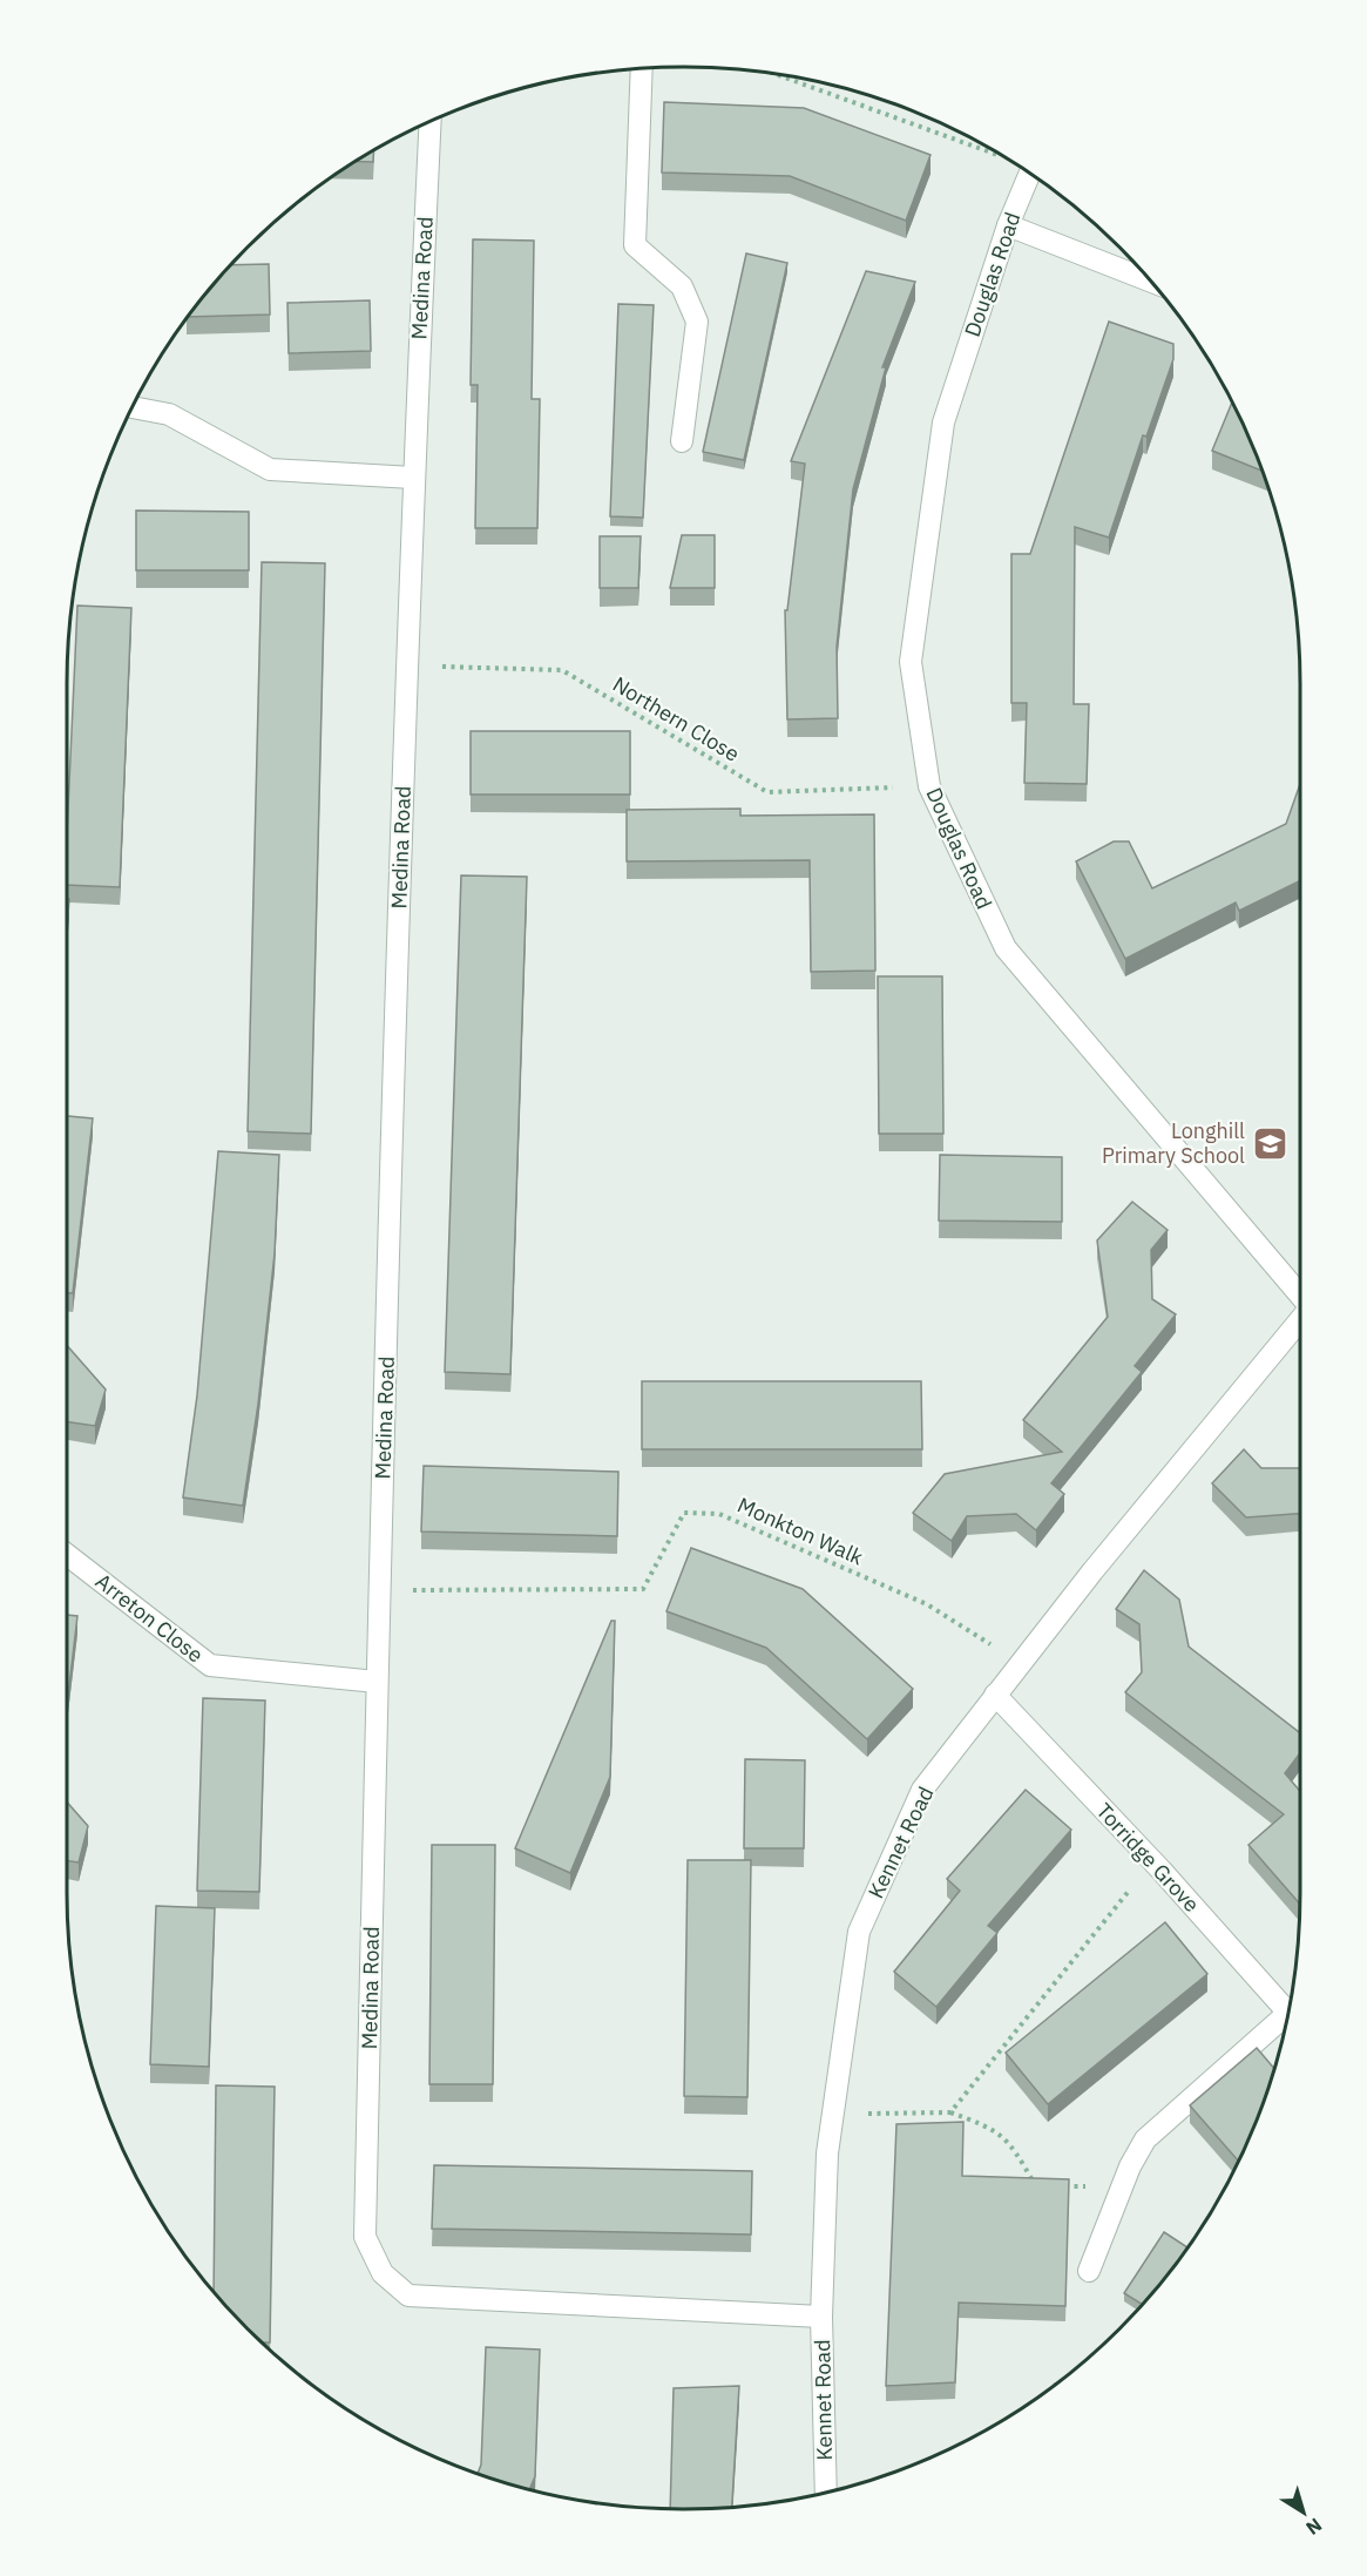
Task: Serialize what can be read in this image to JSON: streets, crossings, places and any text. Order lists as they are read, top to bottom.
{
  "streets": {
    "street": [
      "Douglas Road",
      "Medina Road",
      "Arreton Close",
      "Kennet Road",
      "Torridge Grove"
    ],
    "path": ["Northern Close", "Monkton Walk"]
  },
  "crossings": [
    ["Douglas Road", "Northern Close"],
    ["Medina Road", "Northern Close"],
    ["Medina Road", "Monkton Walk"],
    ["Medina Road", "Arreton Close"],
    ["Medina Road", "Kennet Road"],
    ["Monkton Walk", "Kennet Road"],
    ["Kennet Road", "Torridge Grove"]
  ],
  "places": {
    "school or university": ["Longhill Primary School"]
  },
  "north": "bottom right"
}
